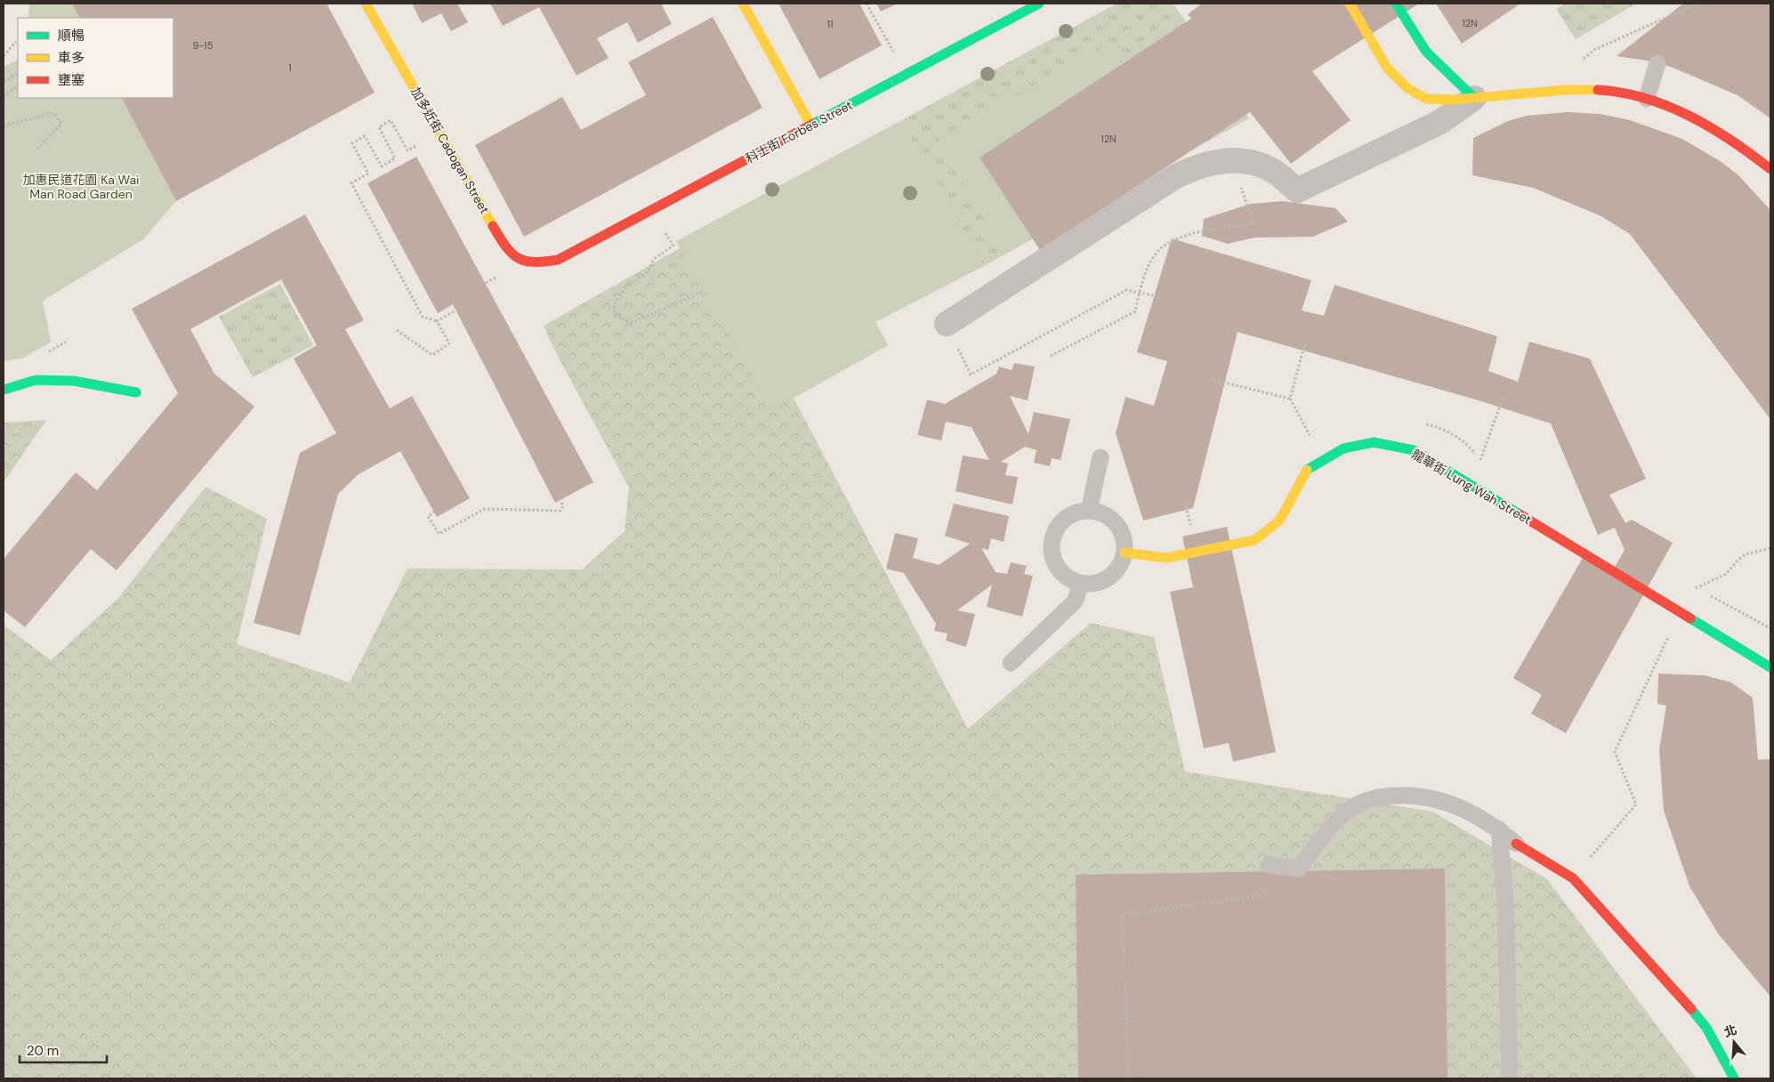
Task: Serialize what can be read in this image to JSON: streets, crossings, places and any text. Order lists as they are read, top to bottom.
{
  "streets": {
    "main road": ["科士街 Forbes Street", "加多近街 Cadogan Street", "龍華街 Lung Wah Street"]
  },
  "crossings": [
    ["科士街 Forbes Street", "加多近街 Cadogan Street"]
  ],
  "parks": ["加惠民道花園 Ka Wai Man Road Garden"],
  "house_numbers": [
    "12N",
    "11",
    "9-15",
    "1",
    "12N"
  ],
  "legend": ["順暢", "車多", "壅塞"],
  "scale_bar": "20 m",
  "north": "top"
}
